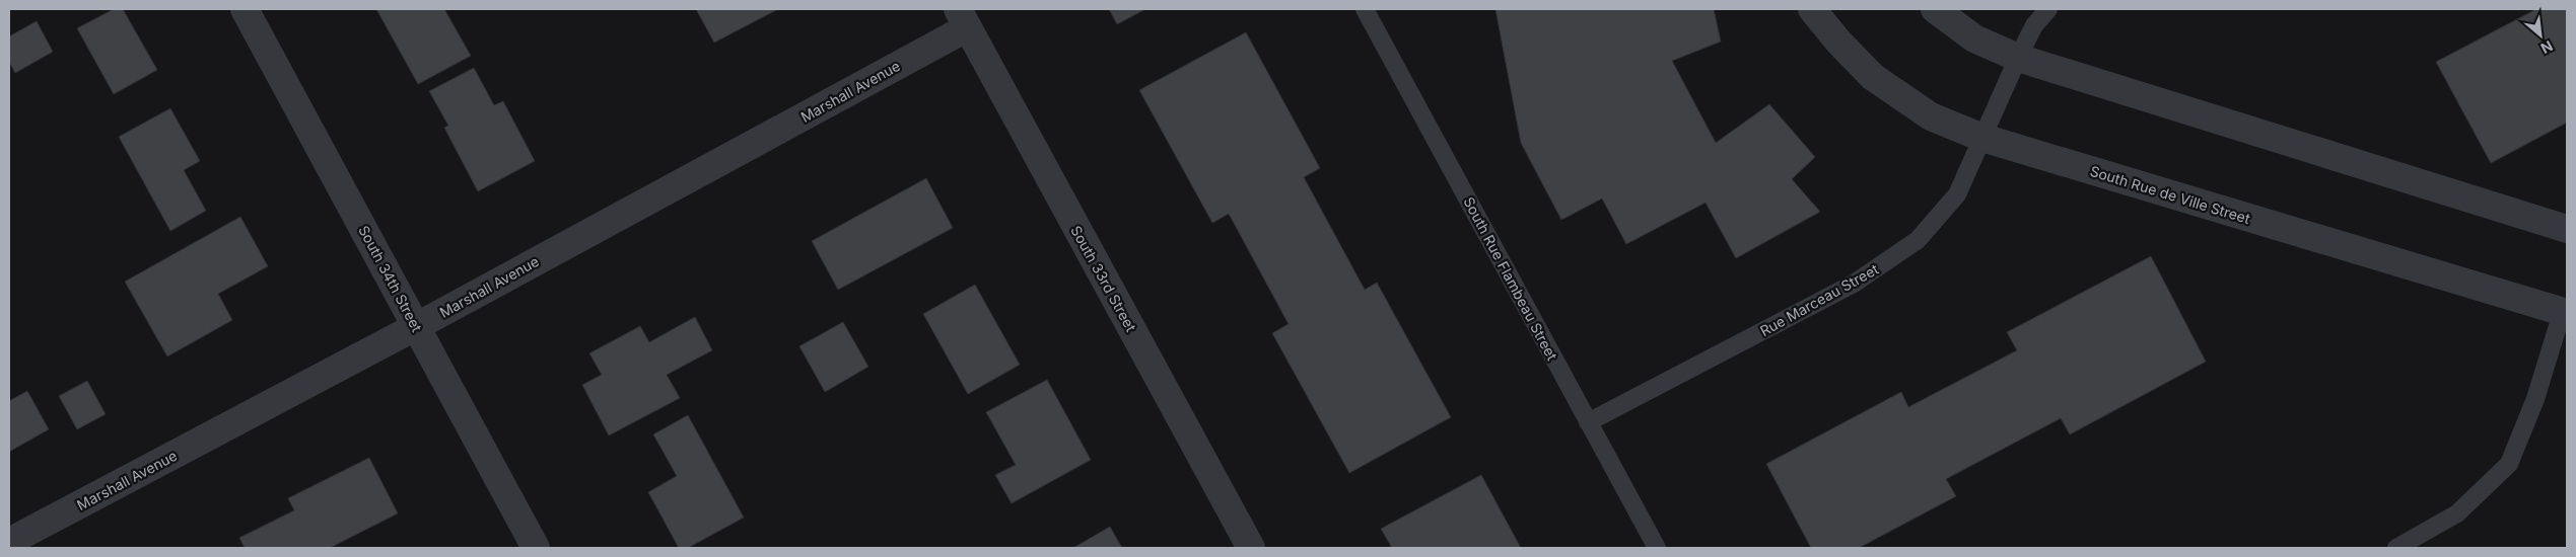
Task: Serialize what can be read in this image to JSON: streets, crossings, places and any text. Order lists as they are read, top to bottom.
{
  "streets": {
    "street": [
      "Marshall Avenue",
      "South Rue de Ville Street",
      "South 34th Street",
      "South 33rd Street"
    ],
    "lane": ["South Rue Flambeau Street", "Rue Marceau Street"]
  },
  "crossings": [
    ["Marshall Avenue", "South 34th Street"],
    ["Marshall Avenue", "South 33rd Street"],
    ["South Rue de Ville Street", "Rue Marceau Street"],
    ["South Rue Flambeau Street", "Rue Marceau Street"]
  ],
  "north": "bottom right"
}
